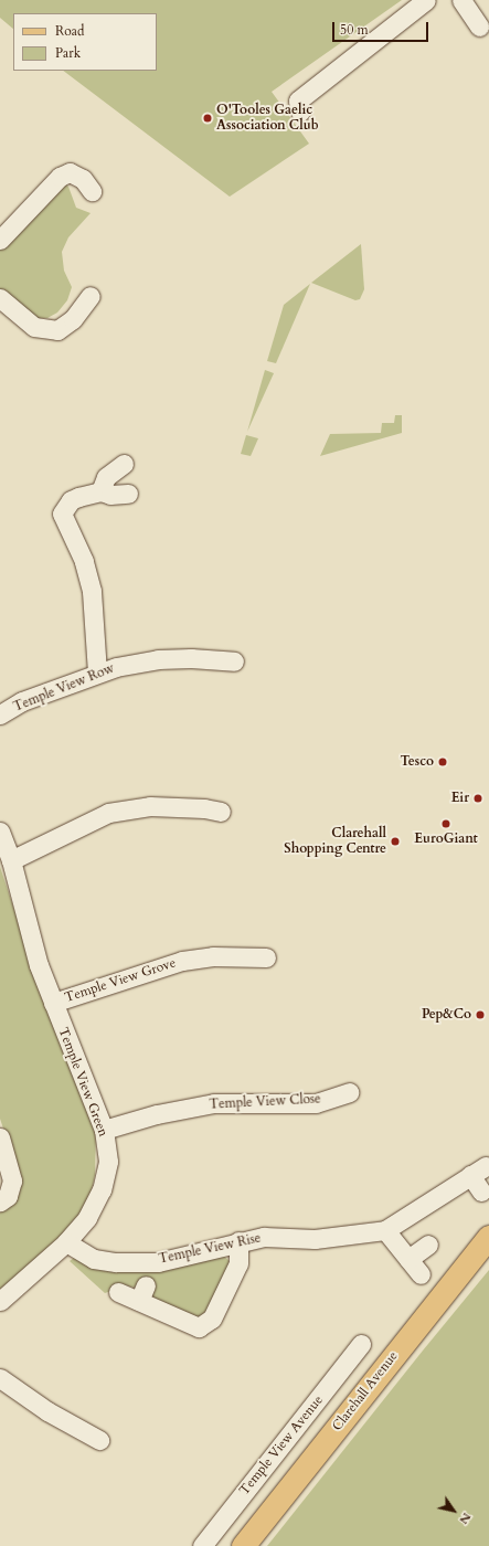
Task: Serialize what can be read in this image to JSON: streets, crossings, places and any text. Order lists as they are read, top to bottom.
{
  "streets": {
    "main road": ["Clarehall Avenue"],
    "street": [
      "Temple View Row",
      "Temple View Grove",
      "Temple View Green",
      "Temple View Close",
      "Temple View Rise",
      "Temple View Avenue"
    ]
  },
  "crossings": [
    ["Temple View Grove", "Temple View Green"],
    ["Temple View Green", "Temple View Close"],
    ["Temple View Green", "Temple View Rise"]
  ],
  "places": [
    "O'Tooles Gaelic Association Club",
    "Tesco",
    "Eir",
    "EuroGiant",
    "Clarehall Shopping Centre",
    "Pep&Co"
  ],
  "legend": ["Road", "Park"],
  "scale_bar": "50 m",
  "north": "bottom right"
}
